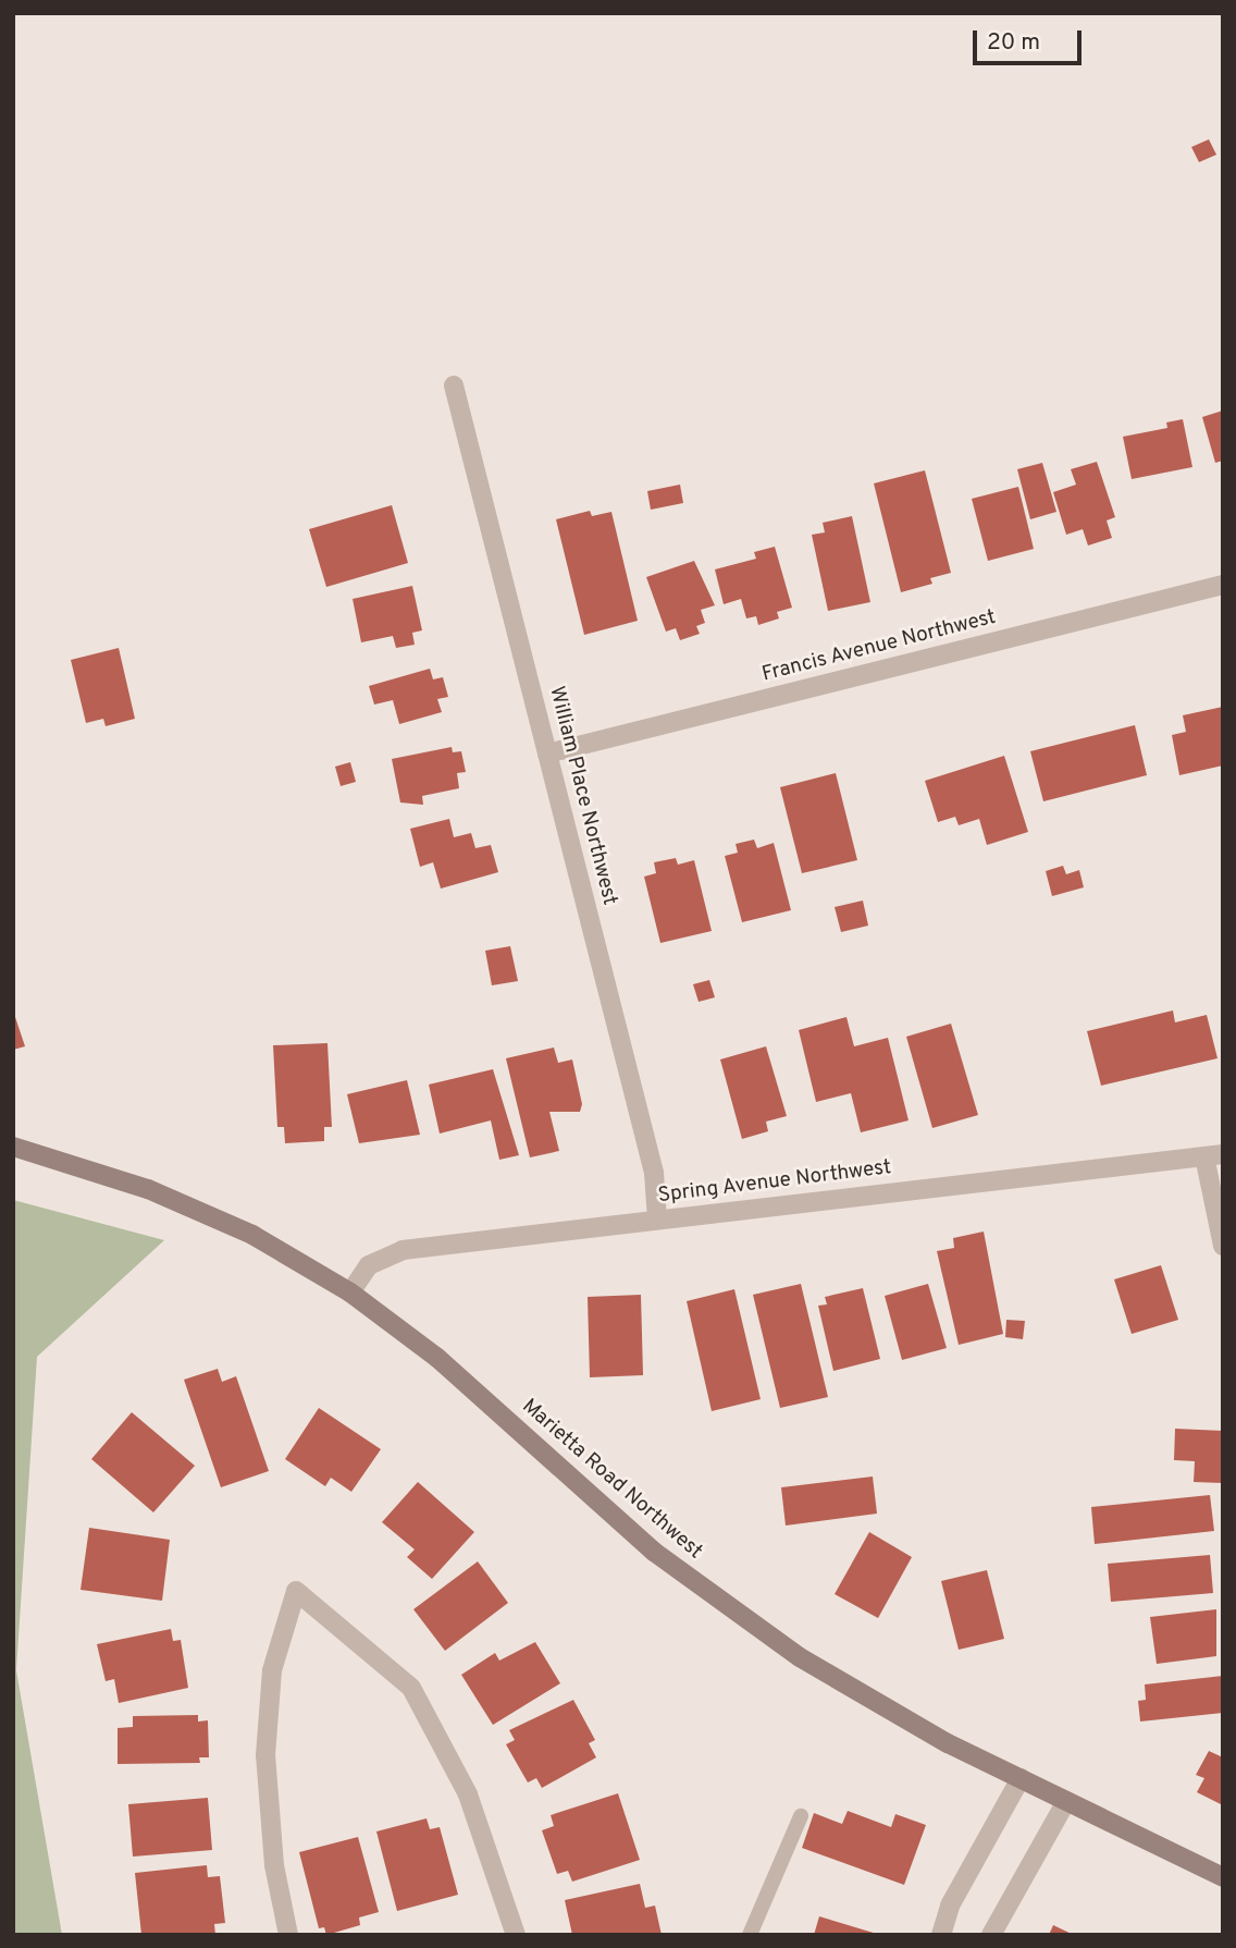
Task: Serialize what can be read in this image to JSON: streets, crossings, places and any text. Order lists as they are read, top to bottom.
{
  "streets": {
    "main road": ["Marietta Road Northwest"],
    "street": ["Francis Avenue Northwest", "William Place Northwest", "Spring Avenue Northwest"]
  },
  "crossings": [
    ["Francis Avenue Northwest", "William Place Northwest"],
    ["William Place Northwest", "Spring Avenue Northwest"],
    ["Spring Avenue Northwest", "Marietta Road Northwest"]
  ],
  "scale_bar": "20 m"
}
